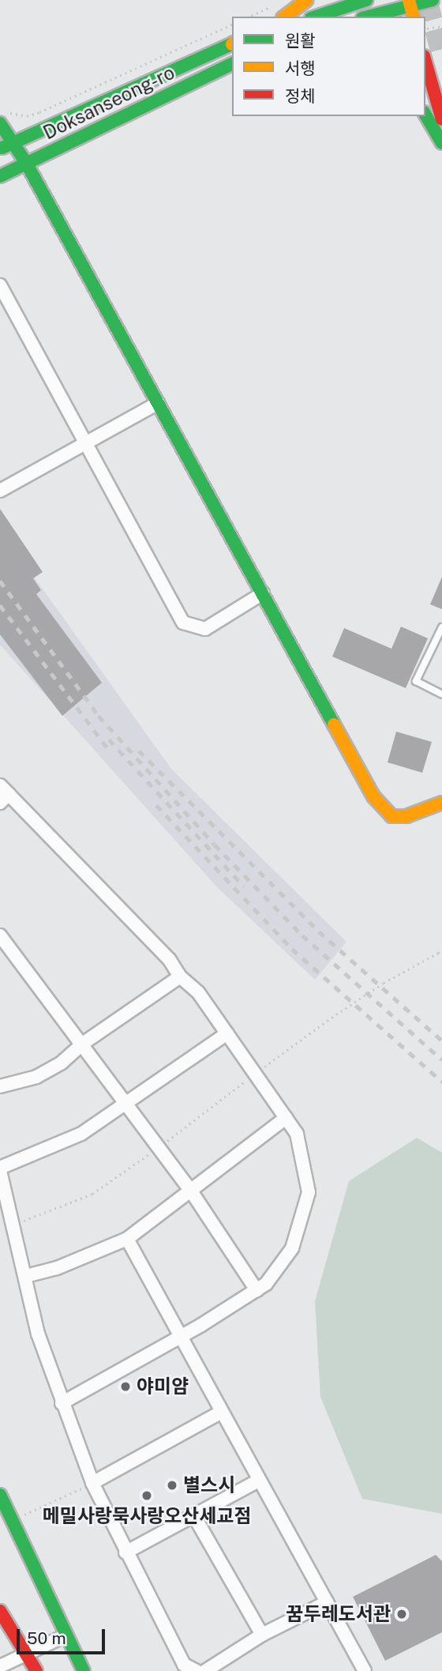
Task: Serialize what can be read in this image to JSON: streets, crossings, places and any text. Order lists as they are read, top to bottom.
{
  "streets": {
    "street": ["Doksanseong-ro"]
  },
  "places": [
    "야미얌",
    "별스시",
    "메밀사랑묵사랑오산세교점",
    "꿈두레도서관"
  ],
  "legend": ["원활", "서행", "정체"],
  "scale_bar": "50 m"
}
